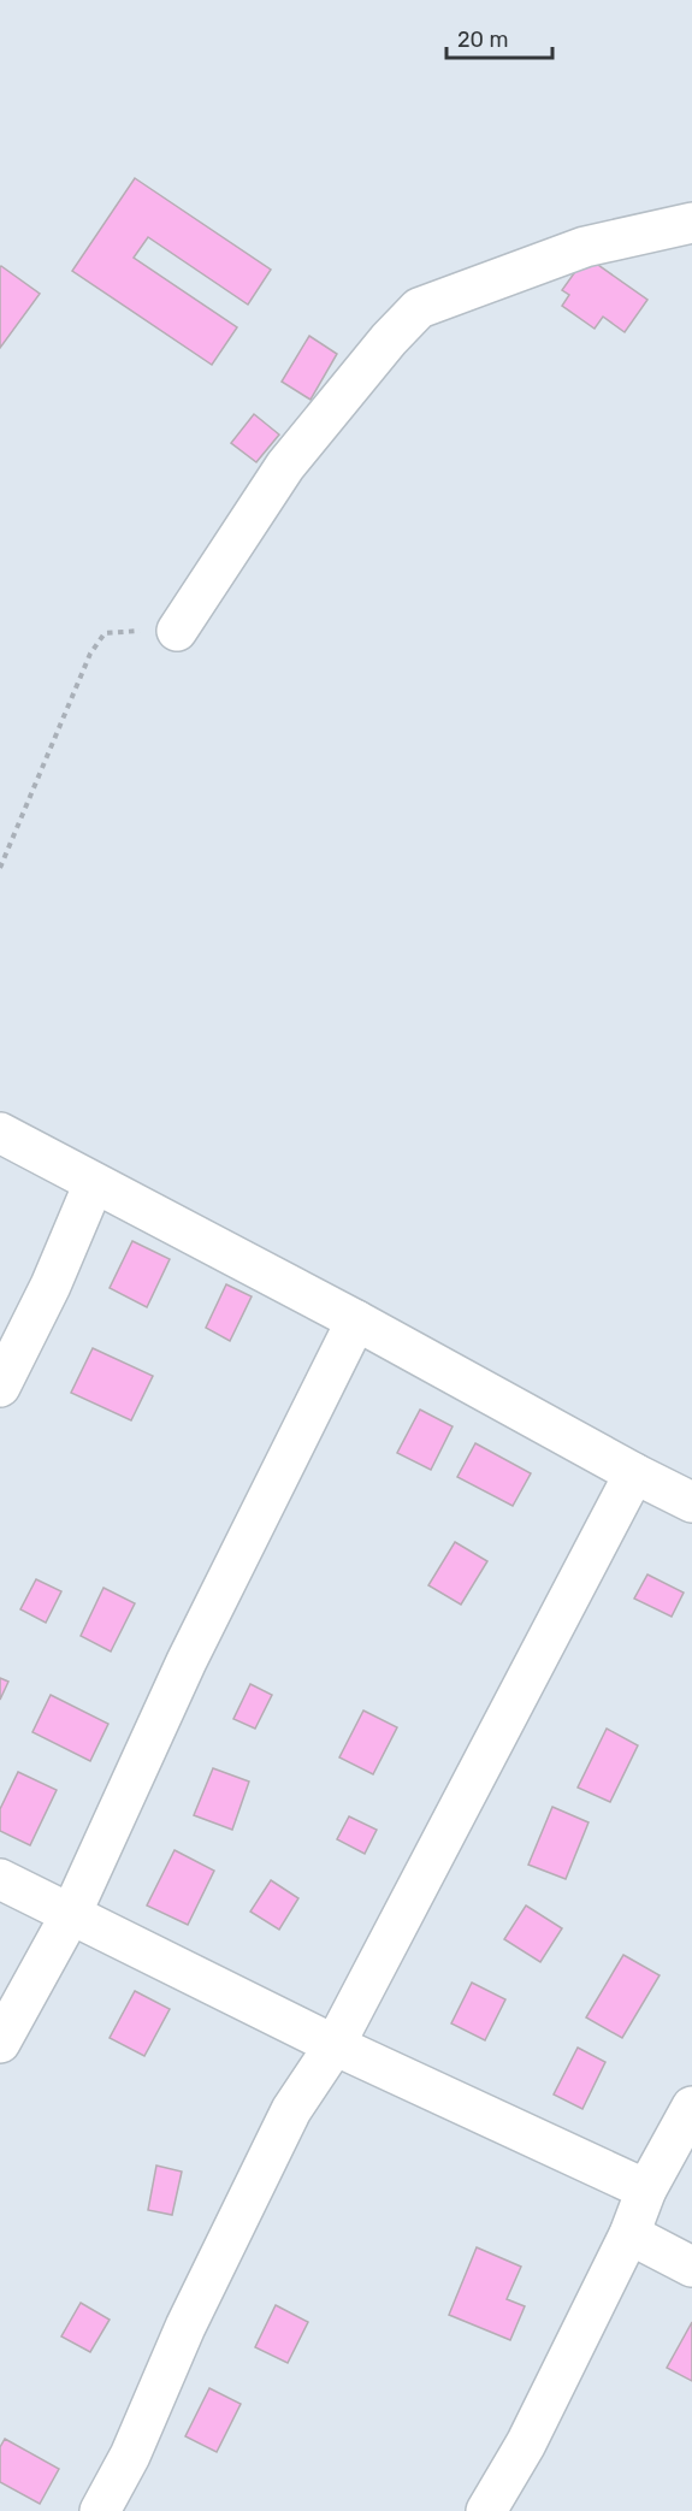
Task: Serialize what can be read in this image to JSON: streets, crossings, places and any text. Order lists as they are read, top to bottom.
{
  "scale_bar": "20 m"
}
